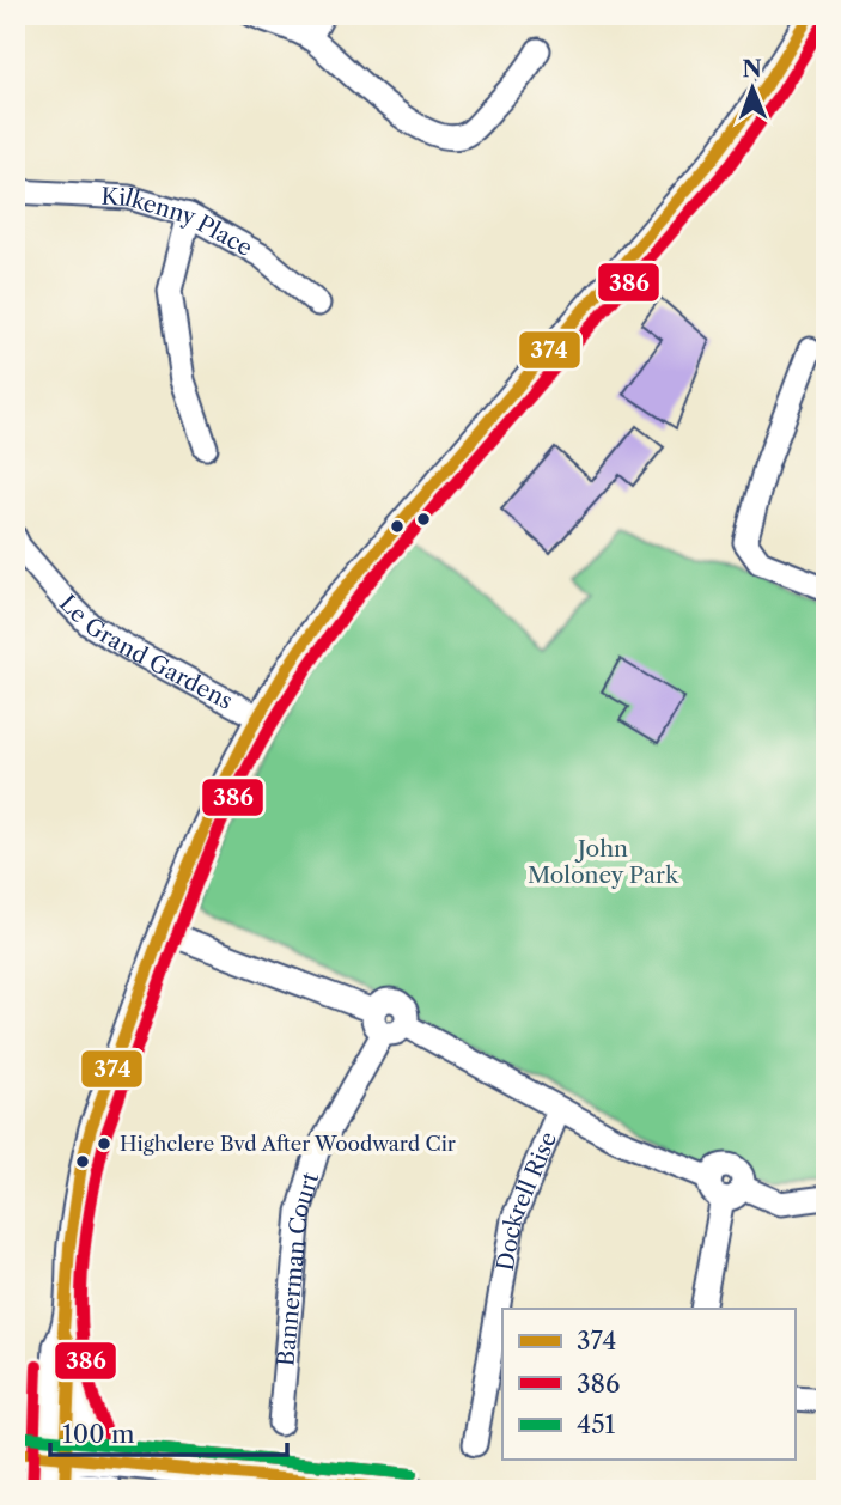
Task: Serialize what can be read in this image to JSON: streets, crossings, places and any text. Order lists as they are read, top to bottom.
{
  "streets": {
    "street": [
      "Kilkenny Place",
      "Le Grand Gardens",
      "Dockrell Rise",
      "Bannerman Court"
    ]
  },
  "parks": ["John Moloney Park"],
  "places": ["Highclere Bvd After Woodward Cir"],
  "lines": ["transit line 374", "transit line 386", "transit line 451"],
  "legend": ["374", "386", "451"],
  "scale_bar": "100 m",
  "north": "top"
}
